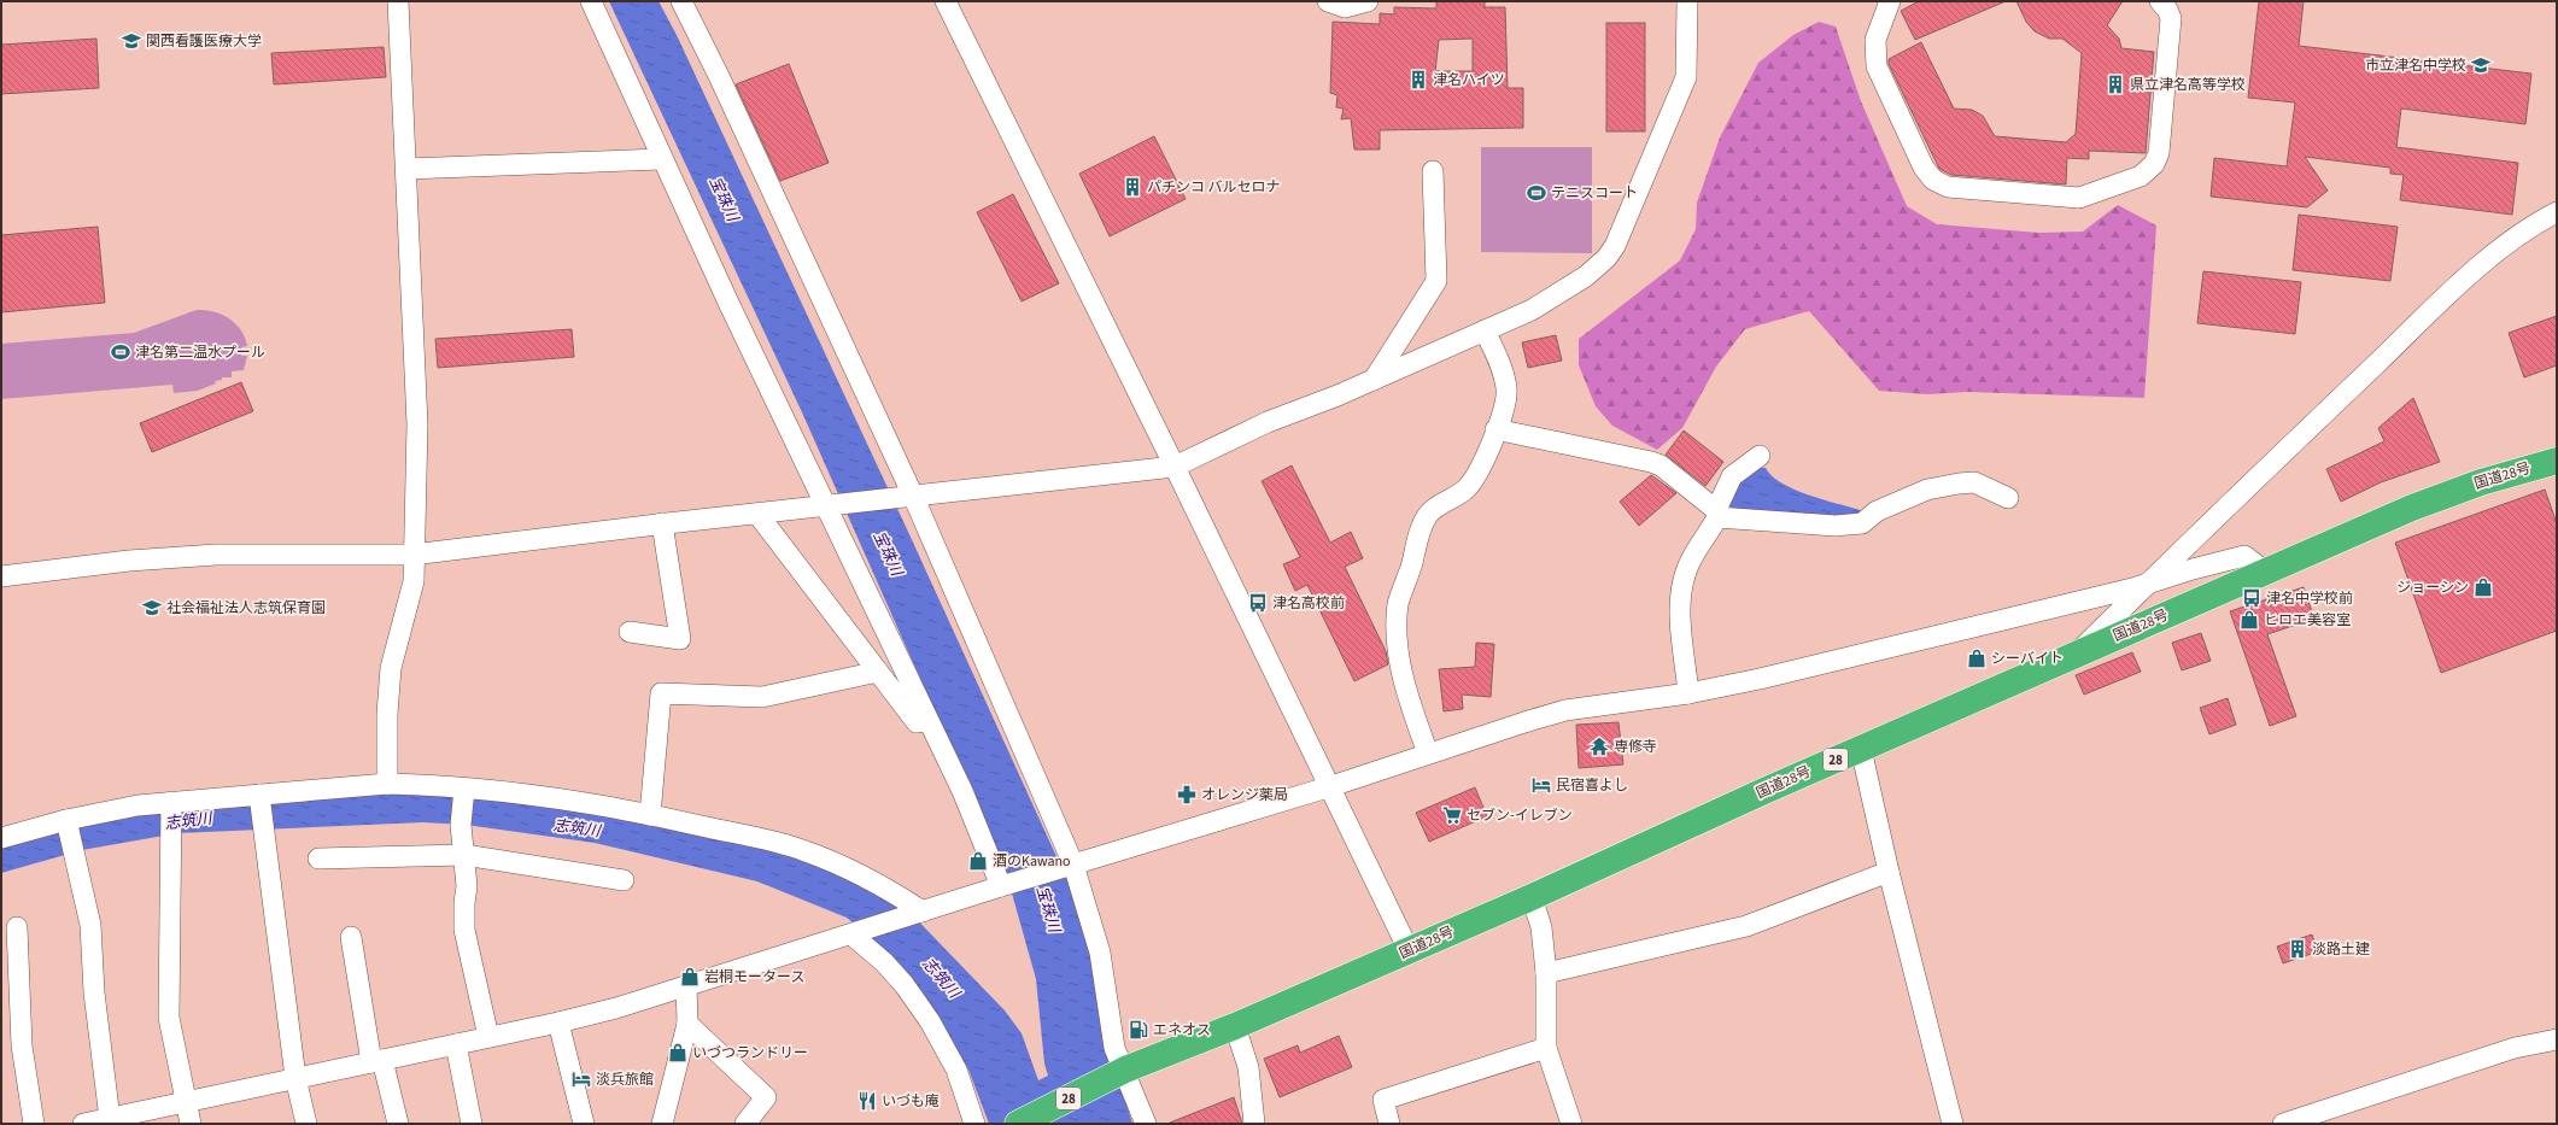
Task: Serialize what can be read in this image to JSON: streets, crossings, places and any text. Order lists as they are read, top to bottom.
{
  "streets": {
    "highway": ["国道28号", "28"]
  },
  "water": ["宝珠川", "志筑川"],
  "places": {
    "school or university": ["関西看護医療大学", "市立津名中学校", "社会福祉法人志筑保育園"],
    "building": [
      "津名ハイツ",
      "県立津名高等学校",
      "パチンコ バルセロナ",
      "淡路土建"
    ],
    "sports": ["テニスコート", "津名第二温水プール"],
    "shop": [
      "ジョーシン",
      "ヒロエ美容室",
      "シーバイト",
      "酒のKawano",
      "岩桐モータース",
      "いづつランドリー"
    ],
    "bus stop": ["津名中学校前", "津名高校前"],
    "temple": ["専修寺"],
    "hotel": ["民宿喜よし", "淡兵旅館"],
    "pharmacy": ["オレンジ薬局"],
    "supermarket": ["セブン-イレブン"],
    "fuel station": ["エネオス"],
    "restaurant": ["いづも庵"]
  }
}
